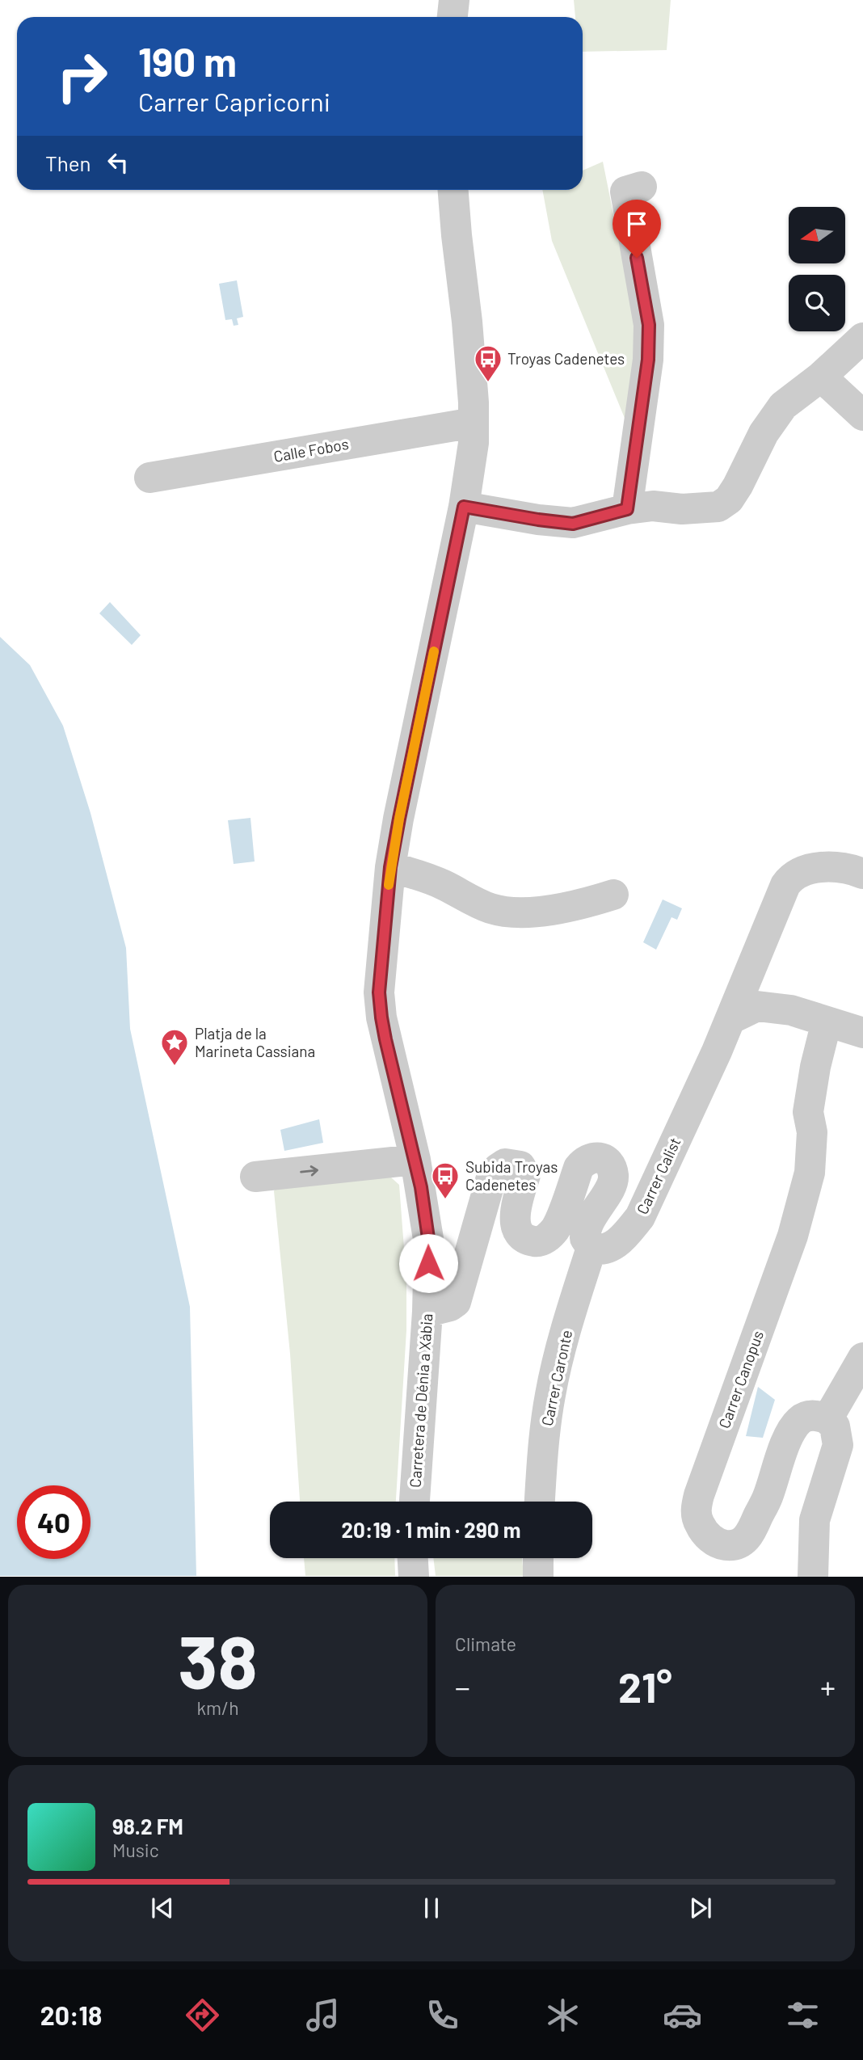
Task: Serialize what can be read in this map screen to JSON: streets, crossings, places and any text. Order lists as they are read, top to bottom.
{
  "streets": {
    "street": [
      "Calle Fobos",
      "Carrer Calist",
      "Carrer Caronte",
      "Carrer Canopus",
      "Carretera de Dénia a Xàbia"
    ]
  },
  "crossings": [
    ["Calle Fobos", "Carretera de Dénia a Xàbia"],
    ["Carrer Calist", "Carrer Caronte"]
  ],
  "places": {
    "bus stop": ["Troyas Cadenetes", "Subida Troyas Cadenetes"],
    "place": ["Platja de la Marineta Cassiana"]
  },
  "north": "left",
  "page": {
    "turn": ["190 m", "Carrer Capricorni"],
    "then": "Then",
    "limit": "40",
    "trip": "20:19 · 1 min · 290 m",
    "tile": [
      ["38", "km/h"],
      "Climate"
    ],
    "heat": ["−", "21°", "+"],
    "song": ["98.2 FM", "Music"],
    "tabs": "20:18"
  }
}
